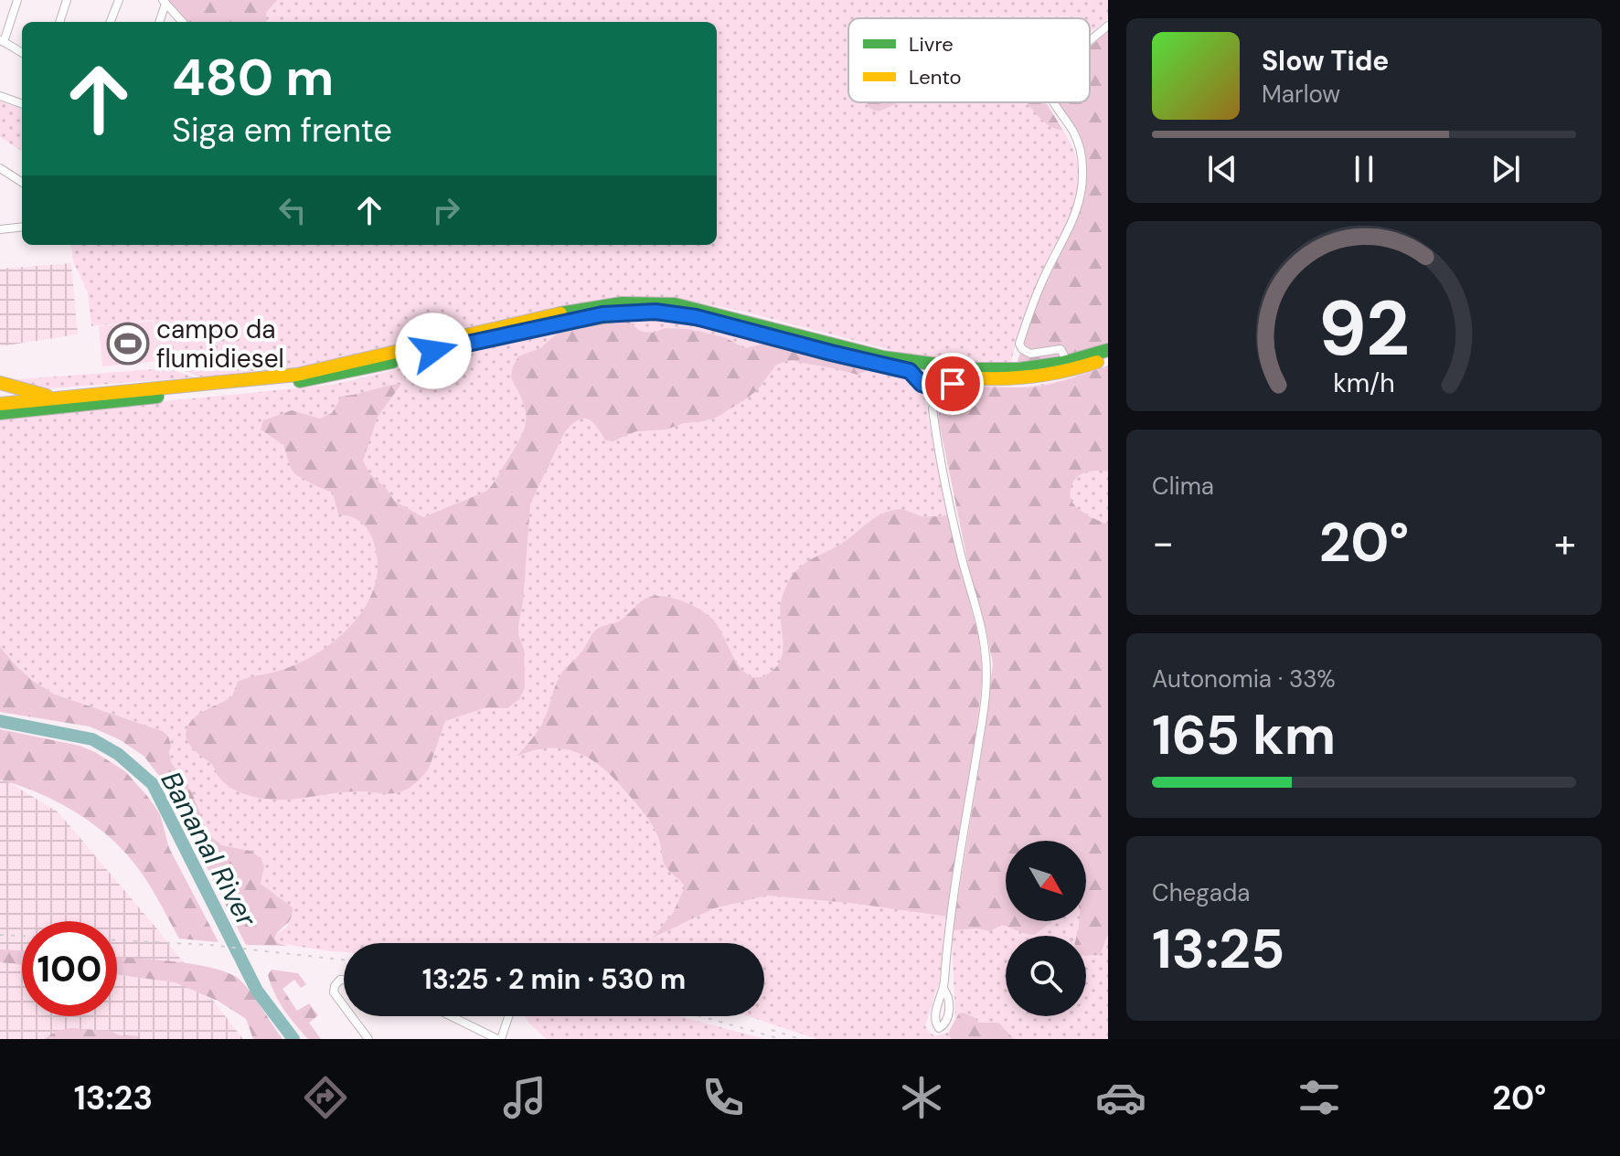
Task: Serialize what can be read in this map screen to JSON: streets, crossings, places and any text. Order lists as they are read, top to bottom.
{
  "water": ["Bananal River"],
  "places": {
    "sports": ["campo da flumidiesel"]
  },
  "legend": ["Livre", "Lento"],
  "north": "bottom right",
  "page": {
    "turn": ["480 m", "Siga em frente"],
    "song": ["Slow Tide", "Marlow"],
    "tile": [
      "Clima",
      ["Autonomia · 33%", "165 km"],
      ["Chegada", "13:25"]
    ],
    "heat": ["−", "20°", "+"],
    "limit": "100",
    "trip": "13:25 · 2 min · 530 m",
    "tabs": ["13:23", "20°"],
    "gauge": ["92", "km/h"]
  }
}
